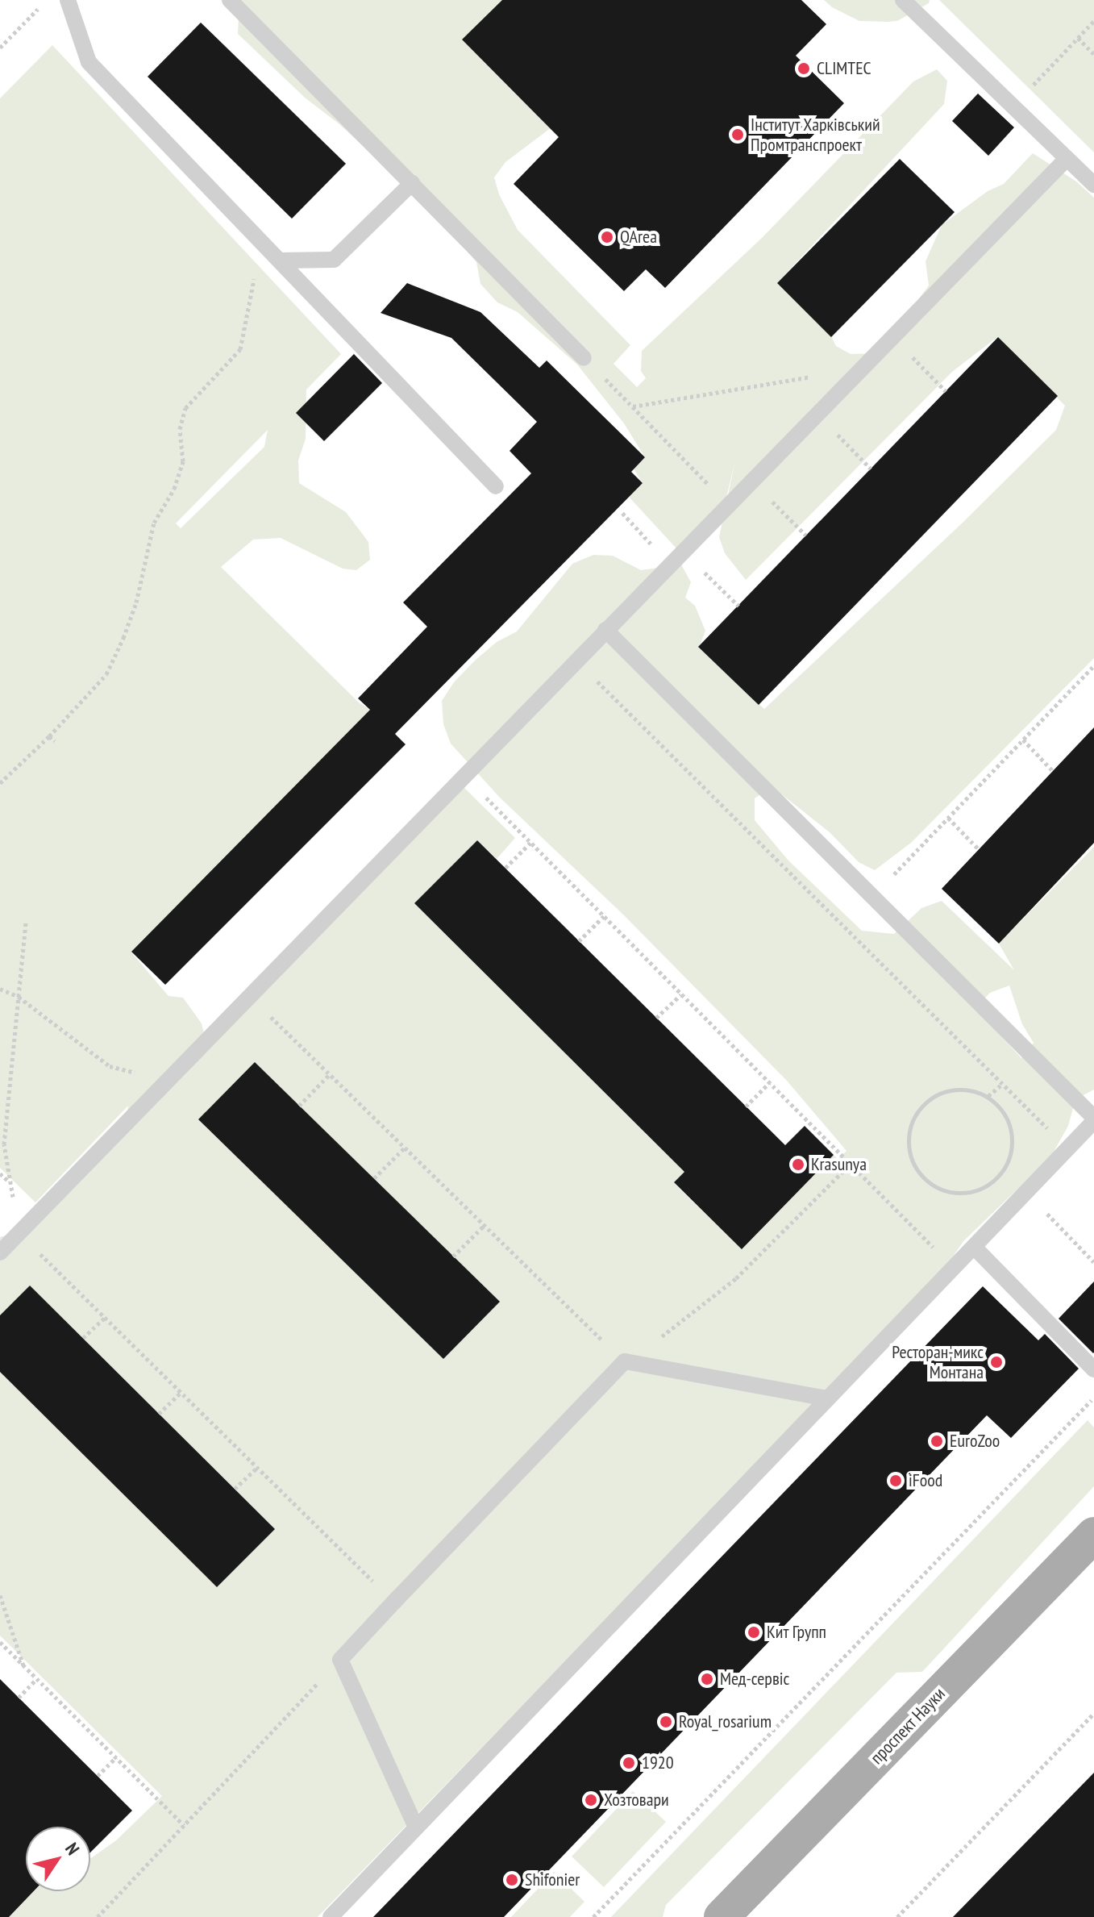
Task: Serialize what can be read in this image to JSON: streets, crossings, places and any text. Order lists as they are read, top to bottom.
{
  "streets": {
    "main road": ["проспект Науки"]
  },
  "places": [
    "CLIMTEC",
    "Інститут Харківський Промтранспроект",
    "QArea",
    "Krasunya",
    "Ресторан-микс Монтана",
    "EuroZoo",
    "iFood",
    "Кит Групп",
    "Мед-сервіс",
    "Royal_rosarium",
    "1920",
    "Хозтовари",
    "Shifonier"
  ],
  "north": "top right"
}
